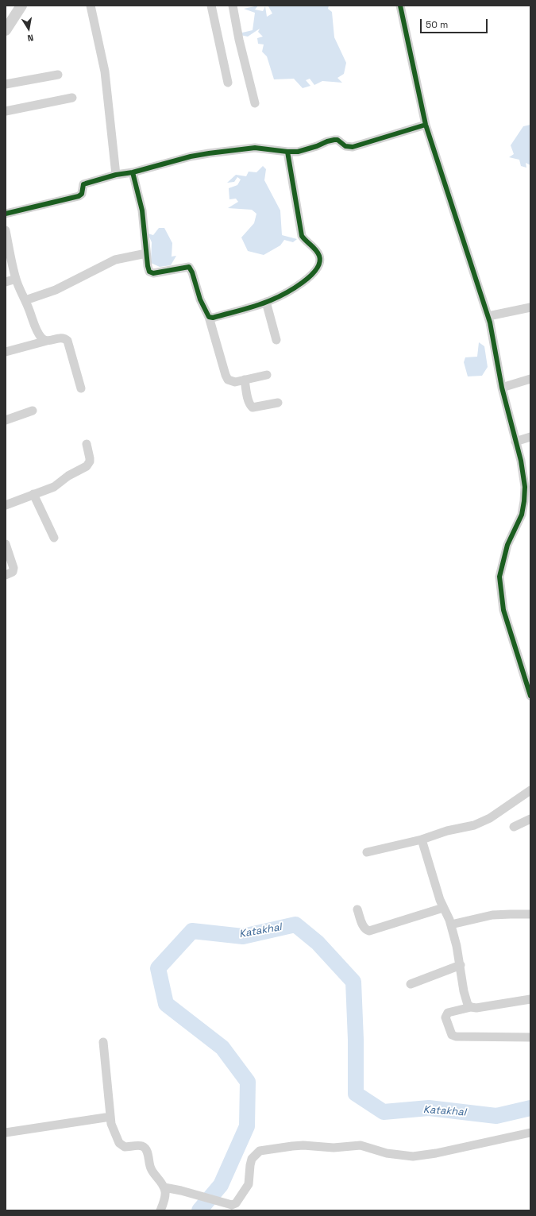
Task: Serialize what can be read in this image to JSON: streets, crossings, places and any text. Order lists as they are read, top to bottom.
{
  "water": ["Katakhal"],
  "scale_bar": "50 m",
  "north": "bottom"
}
